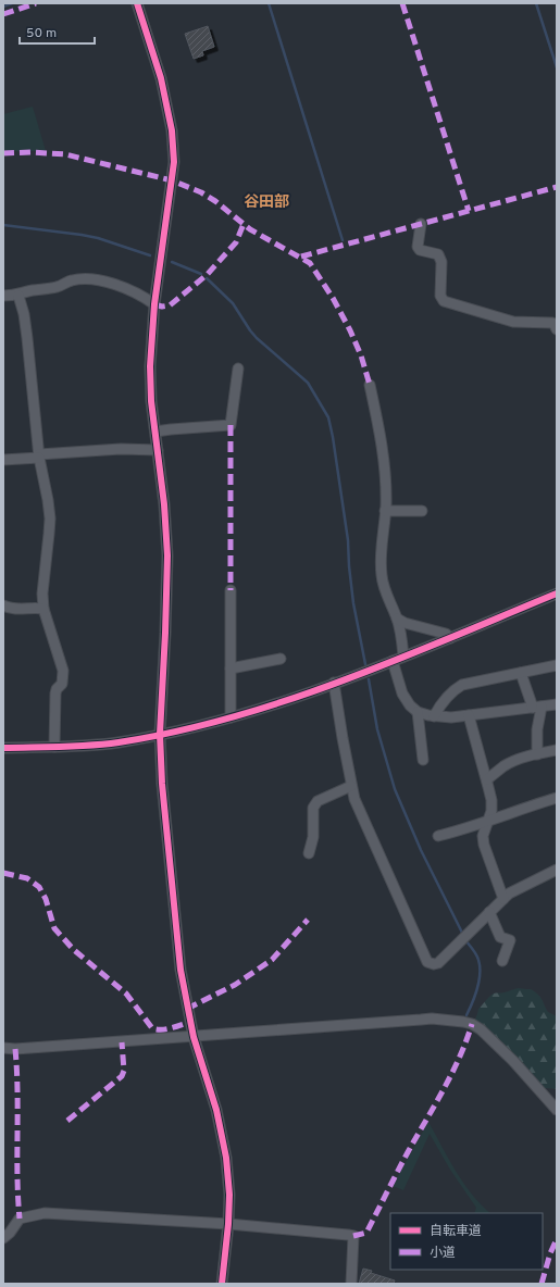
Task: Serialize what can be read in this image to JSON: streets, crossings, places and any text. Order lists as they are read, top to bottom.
{
  "districts": ["谷田部"],
  "legend": ["自転車道", "小道"],
  "scale_bar": "50 m"
}
